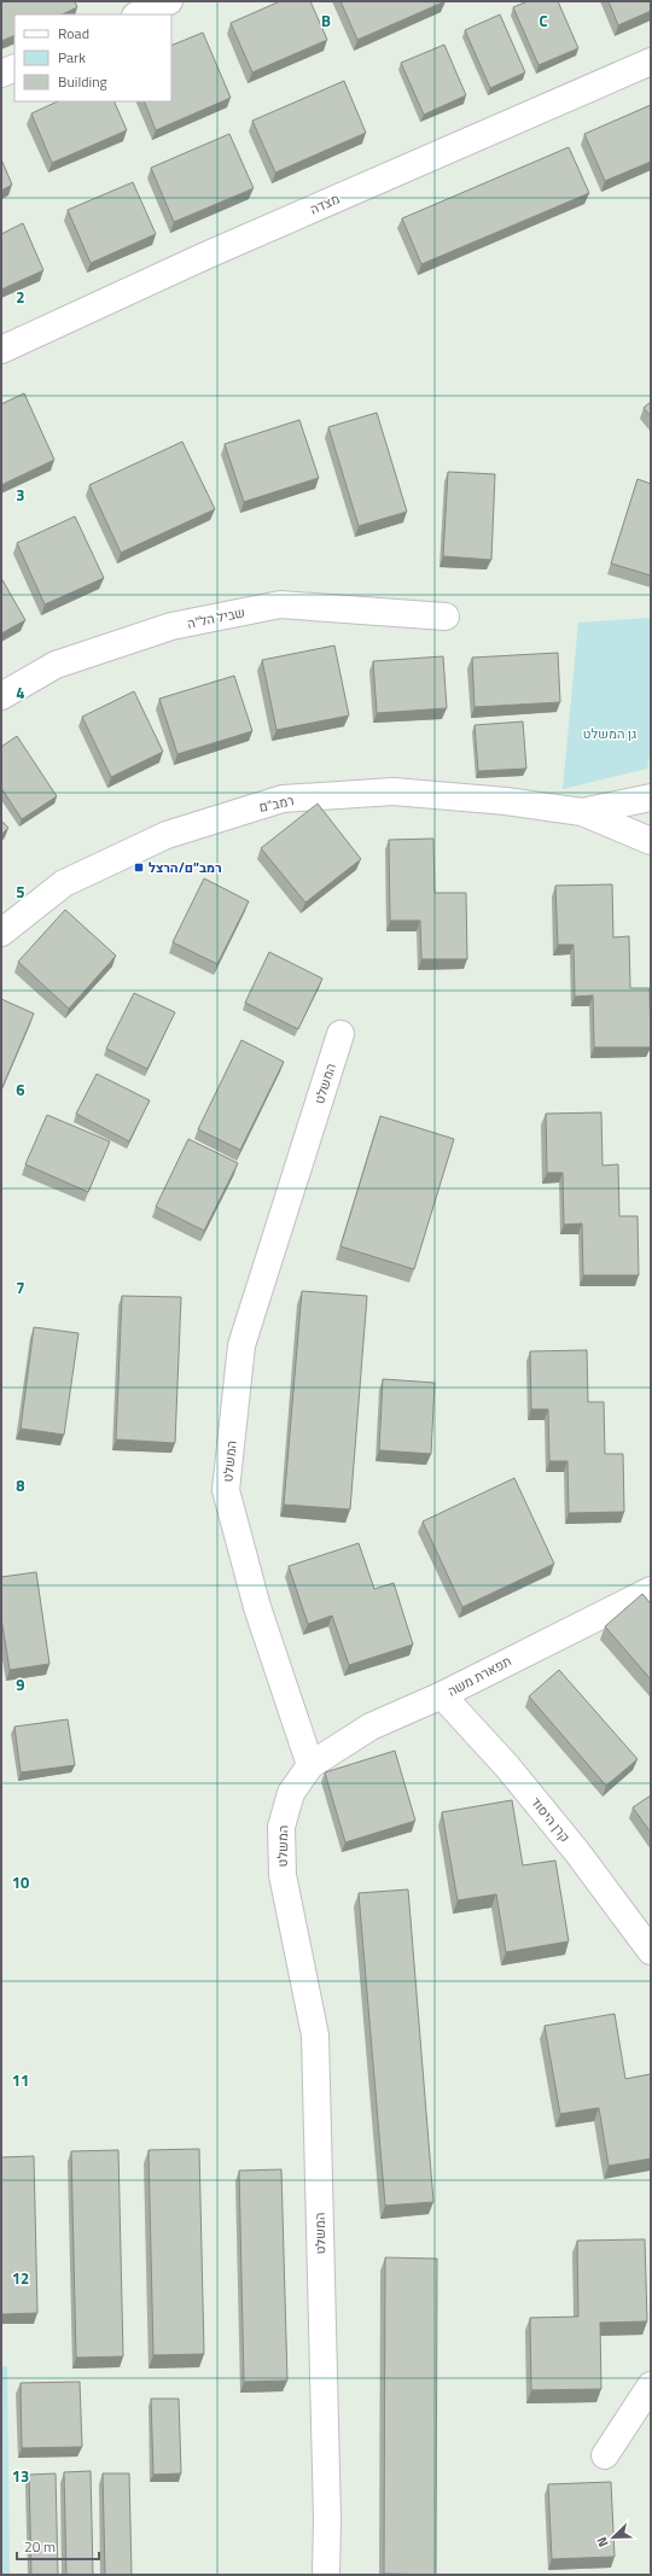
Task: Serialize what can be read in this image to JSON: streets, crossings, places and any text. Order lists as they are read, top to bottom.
{
  "streets": {
    "street": [
      "מצדה",
      "שביל הל\"ה",
      "רמב\"ם",
      "המשלט",
      "תפארת משה",
      "קרן היסוד"
    ]
  },
  "crossings": [
    ["המשלט", "תפארת משה"],
    ["תפארת משה", "קרן היסוד"]
  ],
  "parks": ["גן המשלט"],
  "places": {
    "transit": ["רמב״ם/הרצל"]
  },
  "legend": ["Road", "Park", "Building"],
  "scale_bar": "20 m",
  "north": "bottom left",
  "grid": {
    "columns": ["B", "C"],
    "rows": [
      "2",
      "3",
      "4",
      "5",
      "6",
      "7",
      "8",
      "9",
      "10",
      "11",
      "12",
      "13"
    ]
  }
}
